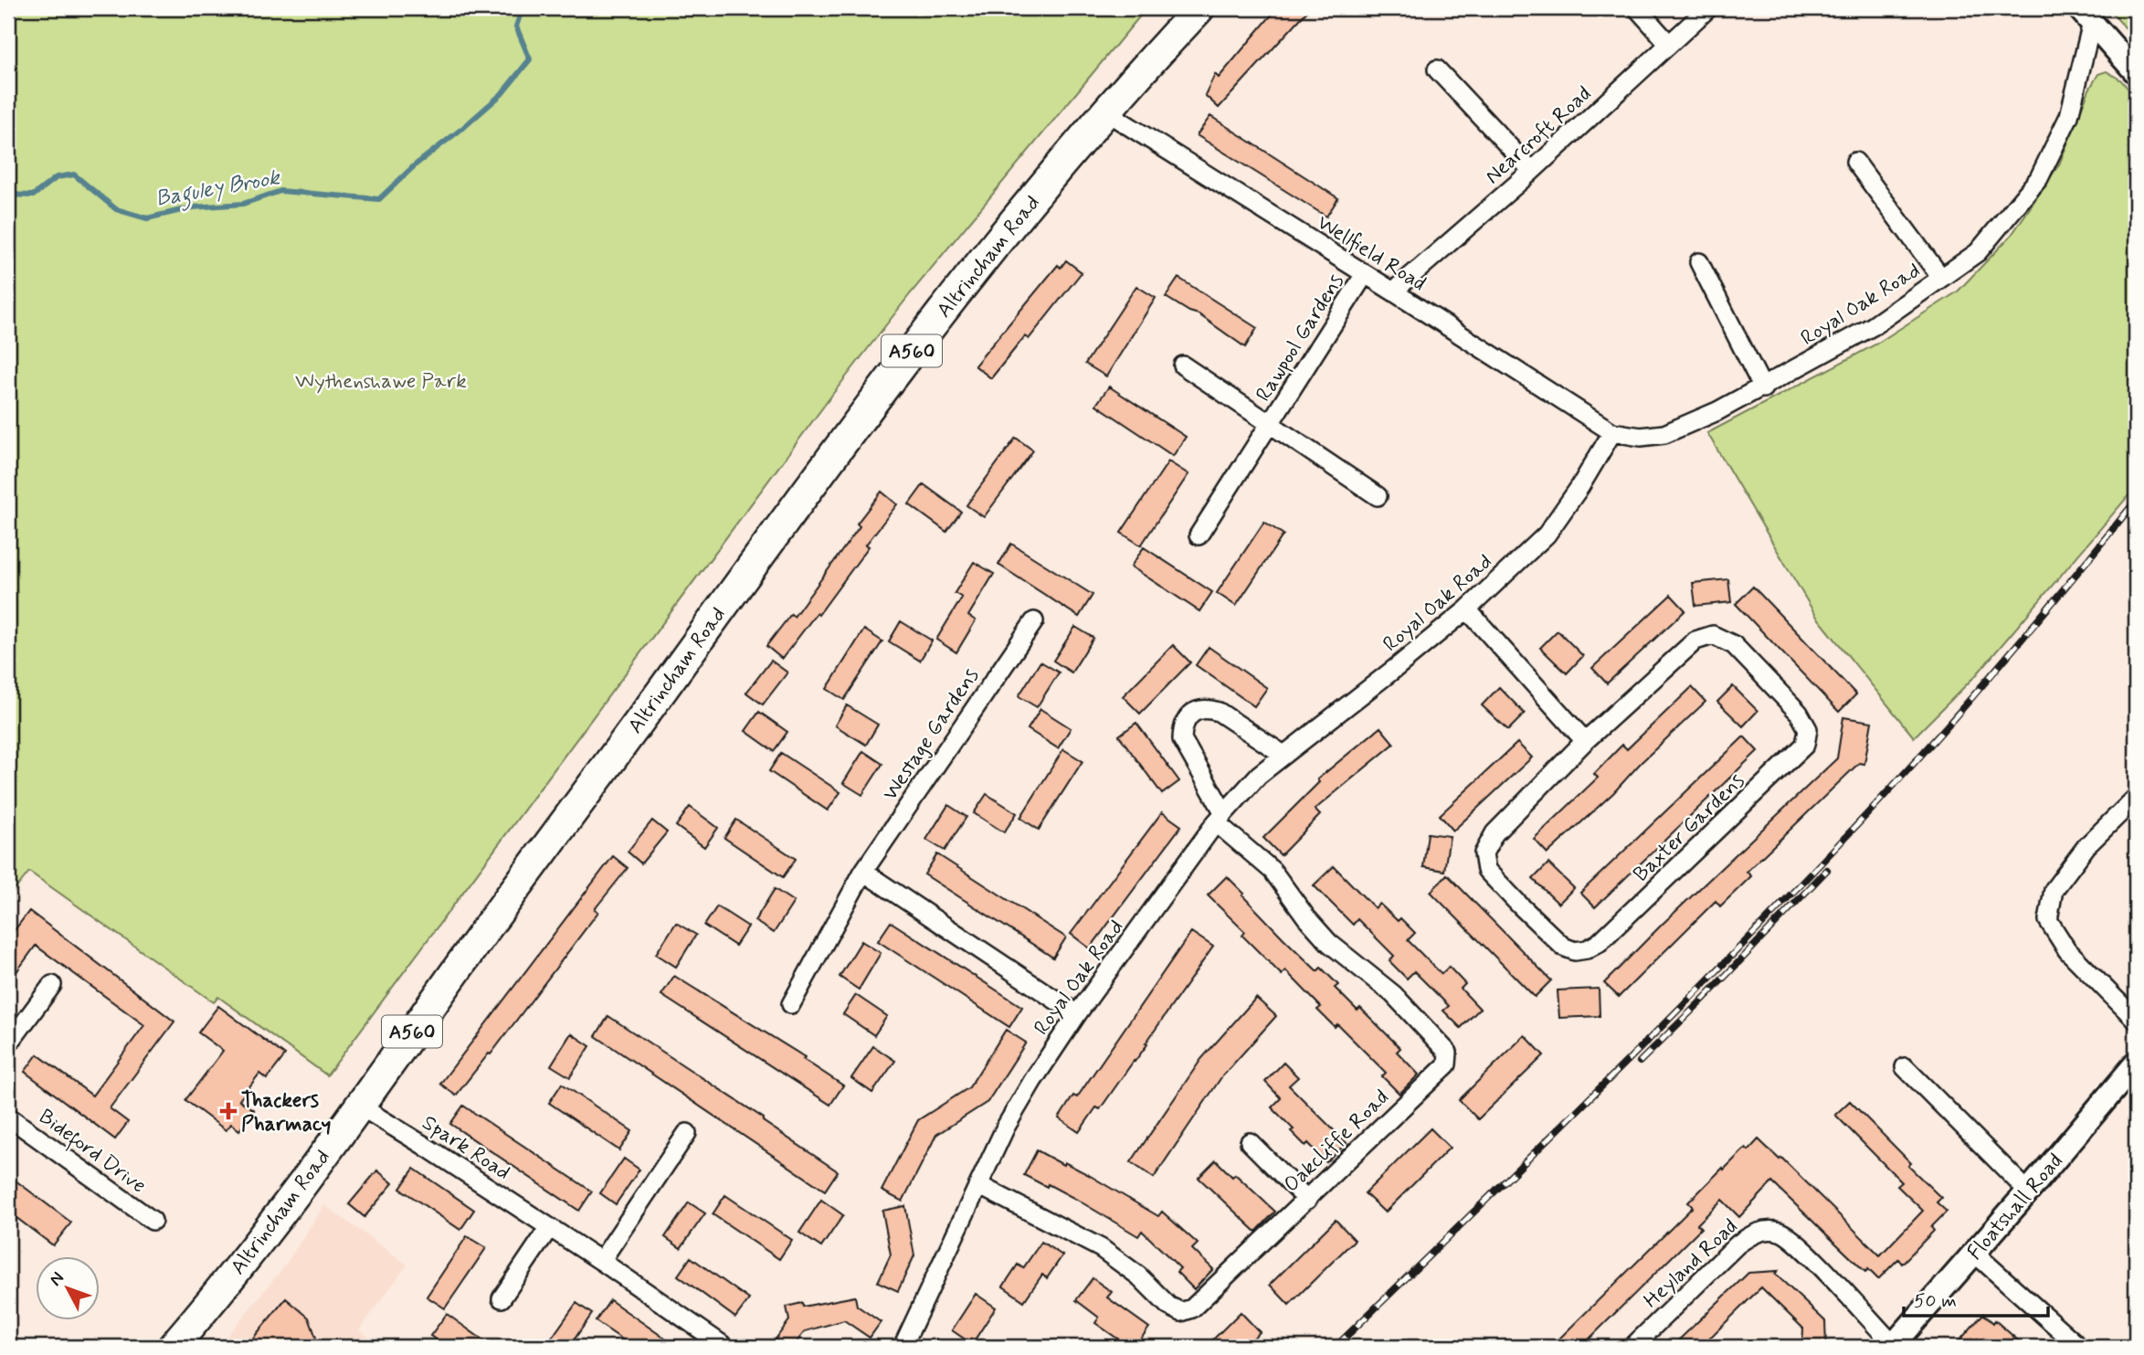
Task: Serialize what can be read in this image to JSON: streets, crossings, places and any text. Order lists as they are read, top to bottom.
{
  "streets": {
    "highway": ["Altrincham Road", "A560"],
    "street": [
      "Nearcroft Road",
      "Wellfield Road",
      "Royal Oak Road",
      "Rawpool Gardens",
      "Westage Gardens",
      "Baxter Gardens",
      "Oakcliffe Road",
      "Spark Road",
      "Bideford Drive",
      "Floatshall Road",
      "Heyland Road"
    ]
  },
  "crossings": [
    ["Nearcroft Road", "Wellfield Road"],
    ["Wellfield Road", "Altrincham Road"],
    ["Wellfield Road", "Royal Oak Road"],
    ["Wellfield Road", "Rawpool Gardens"],
    ["Altrincham Road", "Spark Road"],
    ["Royal Oak Road", "Oakcliffe Road"],
    ["Floatshall Road", "Heyland Road"]
  ],
  "water": ["Baguley Brook"],
  "parks": ["Wythenshawe Park"],
  "places": {
    "health": ["Thackers Pharmacy"]
  },
  "scale_bar": "50 m",
  "north": "top left"
}
